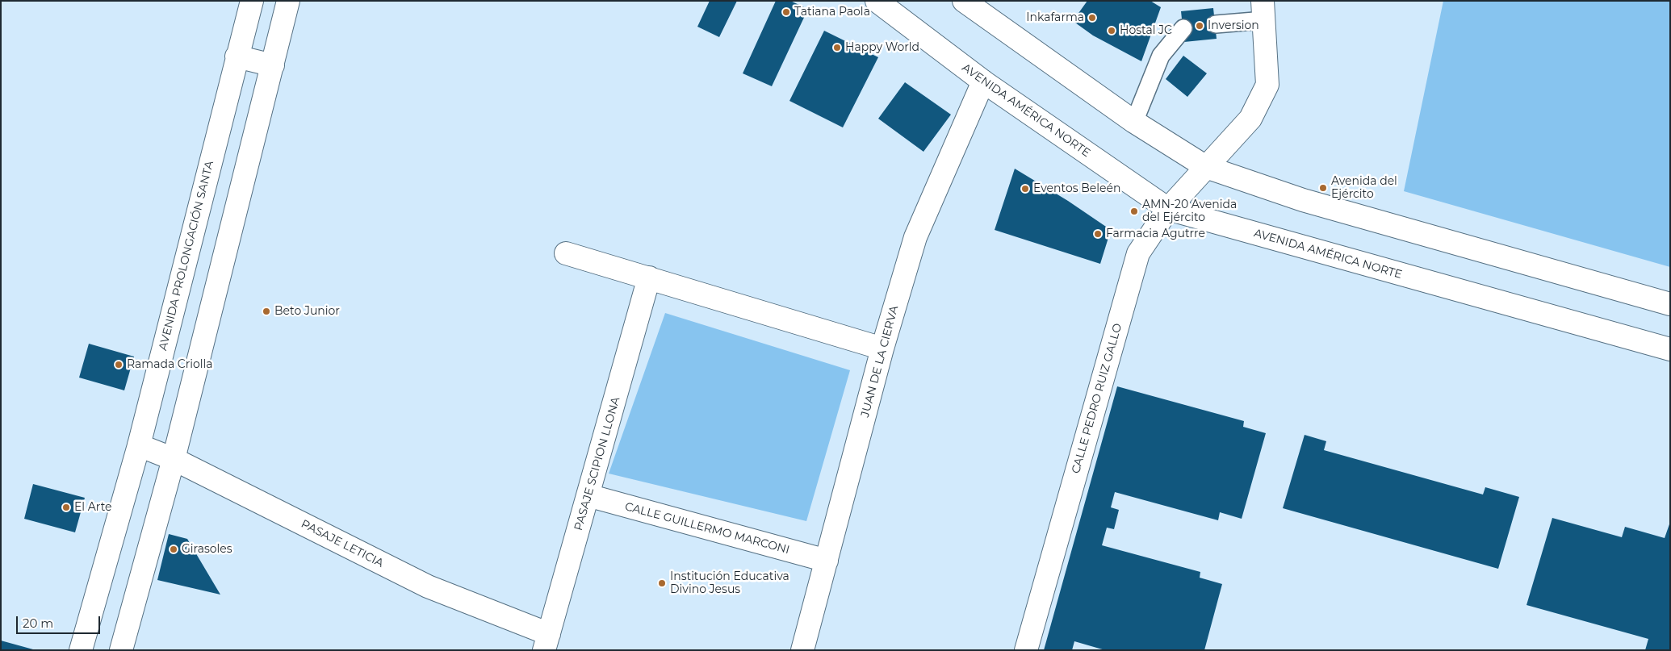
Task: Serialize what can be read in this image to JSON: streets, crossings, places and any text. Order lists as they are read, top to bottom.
{
  "streets": {
    "street": [
      "AVENIDA AMÉRICA NORTE",
      "AVENIDA PROLONGACIÓN SANTA",
      "JUAN DE LA CIERVA",
      "CALLE PEDRO RUIZ GALLO",
      "PASAJE SCIPION LLONA",
      "CALLE GUILLERMO MARCONI",
      "PASAJE LETICIA"
    ]
  },
  "crossings": [
    ["AVENIDA AMÉRICA NORTE", "JUAN DE LA CIERVA"],
    ["AVENIDA AMÉRICA NORTE", "CALLE PEDRO RUIZ GALLO"],
    ["AVENIDA PROLONGACIÓN SANTA", "PASAJE LETICIA"],
    ["JUAN DE LA CIERVA", "CALLE GUILLERMO MARCONI"],
    ["PASAJE SCIPION LLONA", "CALLE GUILLERMO MARCONI"],
    ["PASAJE SCIPION LLONA", "PASAJE LETICIA"]
  ],
  "places": [
    "Tatiana Paola",
    "Inkafarma",
    "Inversion",
    "Hostal JC",
    "Happy World",
    "Avenida del Ejército",
    "Eventos Beleén",
    "AMN-20 Avenida del Ejército",
    "Farmacia Agutrre",
    "Beto Junior",
    "Ramada Criolla",
    "El Arte",
    "Girasoles",
    "Institución Educativa Divino Jesus"
  ],
  "scale_bar": "20 m"
}
